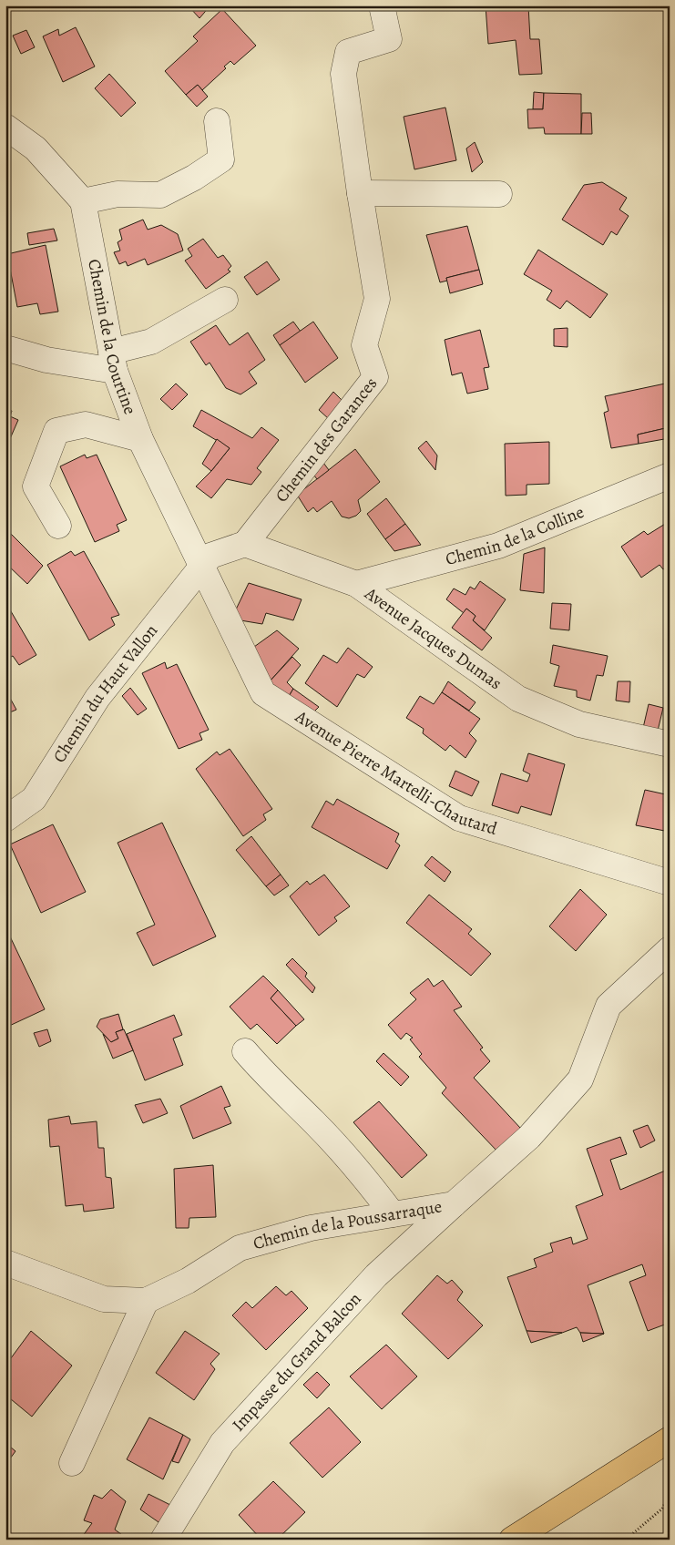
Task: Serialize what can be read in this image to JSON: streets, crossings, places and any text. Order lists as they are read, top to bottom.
{
  "streets": {
    "street": [
      "Chemin de la Courtine",
      "Chemin des Garances",
      "Chemin de la Colline",
      "Avenue Jacques Dumas",
      "Chemin du Haut Vallon",
      "Avenue Pierre Martelli-Chautard",
      "Chemin de la Poussarraque",
      "Impasse du Grand Balcon"
    ]
  },
  "crossings": [
    ["Chemin de la Courtine", "Chemin du Haut Vallon"],
    ["Chemin de la Courtine", "Avenue Pierre Martelli-Chautard"],
    ["Chemin des Garances", "Avenue Jacques Dumas"],
    ["Chemin de la Colline", "Avenue Jacques Dumas"],
    ["Chemin du Haut Vallon", "Avenue Pierre Martelli-Chautard"],
    ["Chemin de la Poussarraque", "Impasse du Grand Balcon"]
  ]
}
